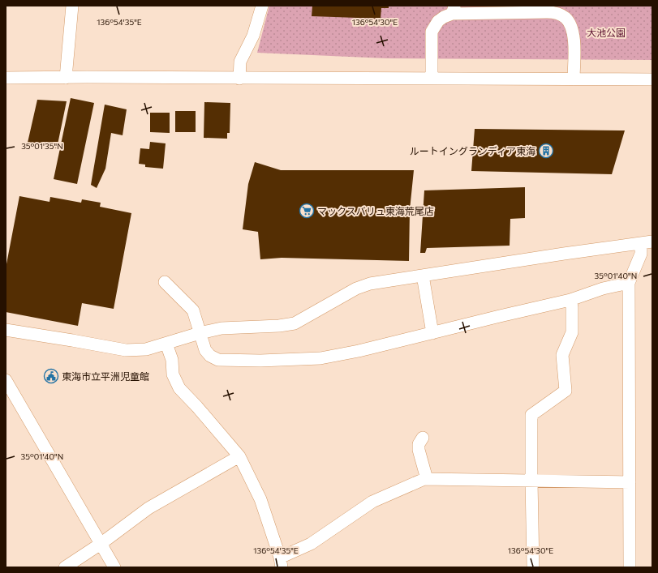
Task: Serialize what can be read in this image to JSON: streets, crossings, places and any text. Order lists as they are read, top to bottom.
{
  "parks": ["大池公園"],
  "places": {
    "building": ["ルートイングランディア東海"],
    "supermarket": ["マックスバリュ東海荒尾店"],
    "public building": ["東海市立平洲児童館"]
  },
  "coordinates": [
    "136°54'35\"E",
    "136°54'30\"E",
    "35°01'35\"N",
    "35°01'40\"N"
  ]
}
